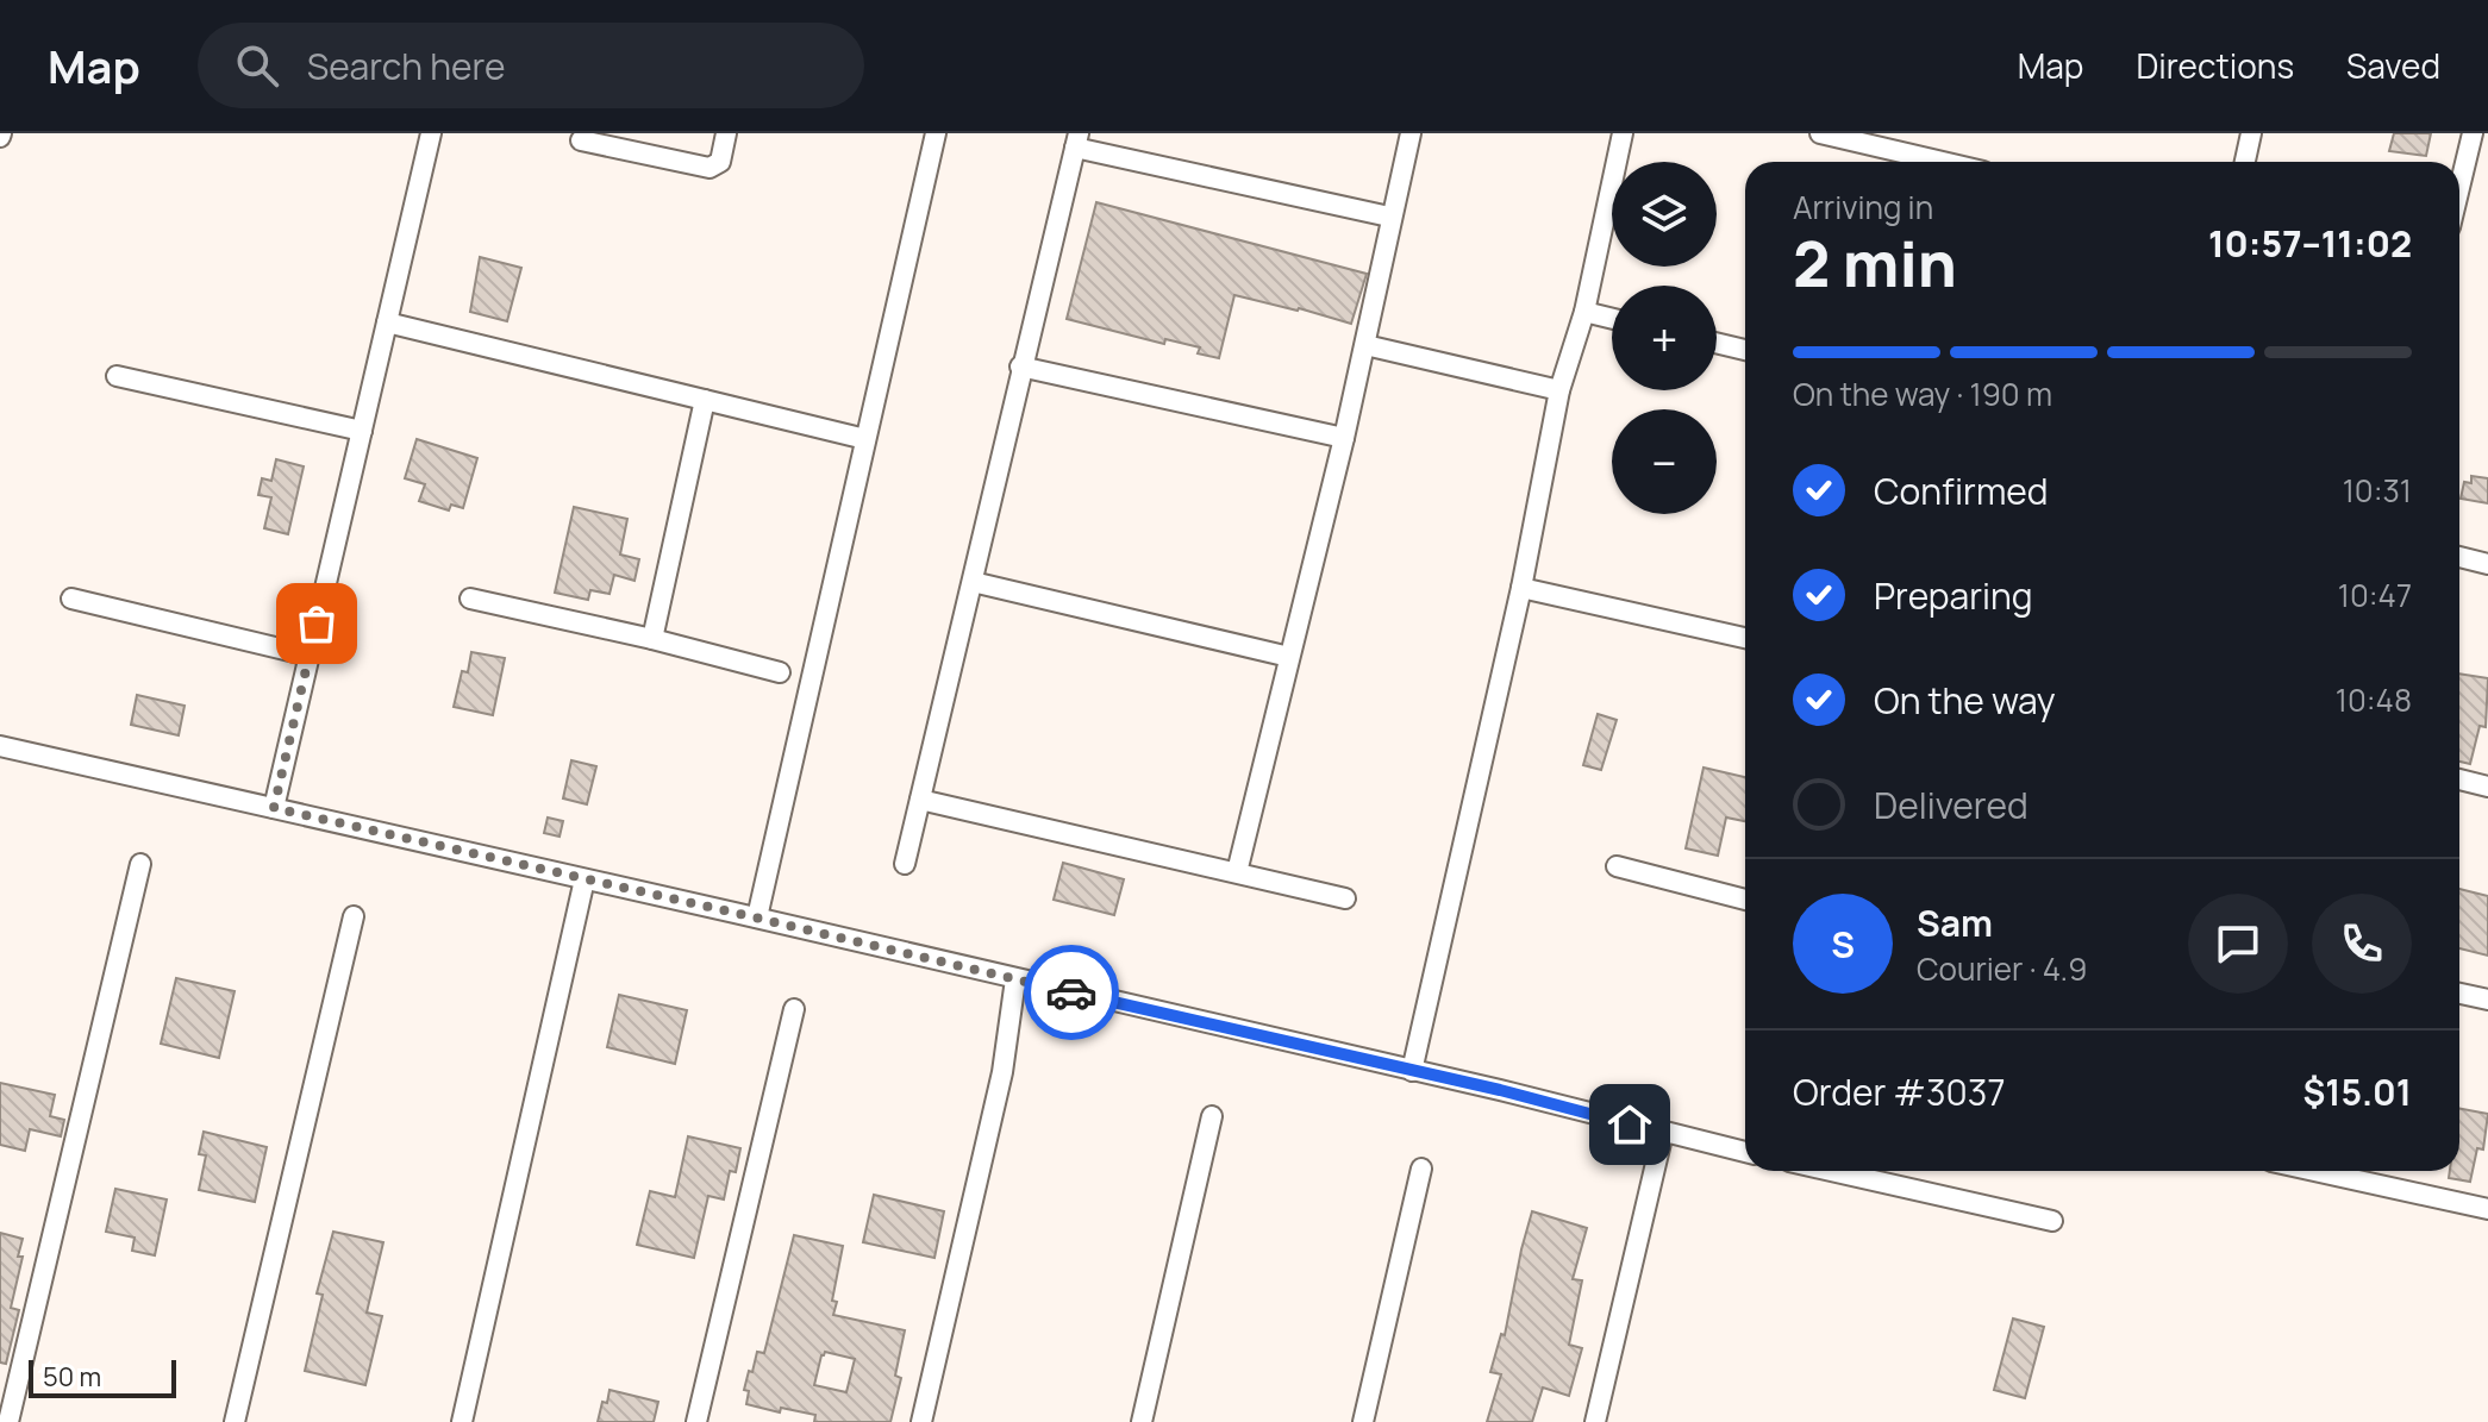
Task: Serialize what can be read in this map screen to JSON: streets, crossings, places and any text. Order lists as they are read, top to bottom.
{
  "scale_bar": "50 m",
  "page": {
    "header": "Map",
    "search": "Search here",
    "nav": ["Map", "Directions", "Saved"],
    "map_buttons": ["+", "−"],
    "heading": ["2 min", "Arriving in", "10:57–11:02"],
    "panel": [
      "Sam",
      "Courier · 4.9",
      "Order #3037",
      "$15.01"
    ],
    "bar": "On the way · 190 m",
    "list": [
      ["Confirmed", "10:31"],
      ["Preparing", "10:47"],
      ["On the way", "10:48"],
      "Delivered"
    ],
    "round": "S",
    "scale": "50 m"
  }
}
